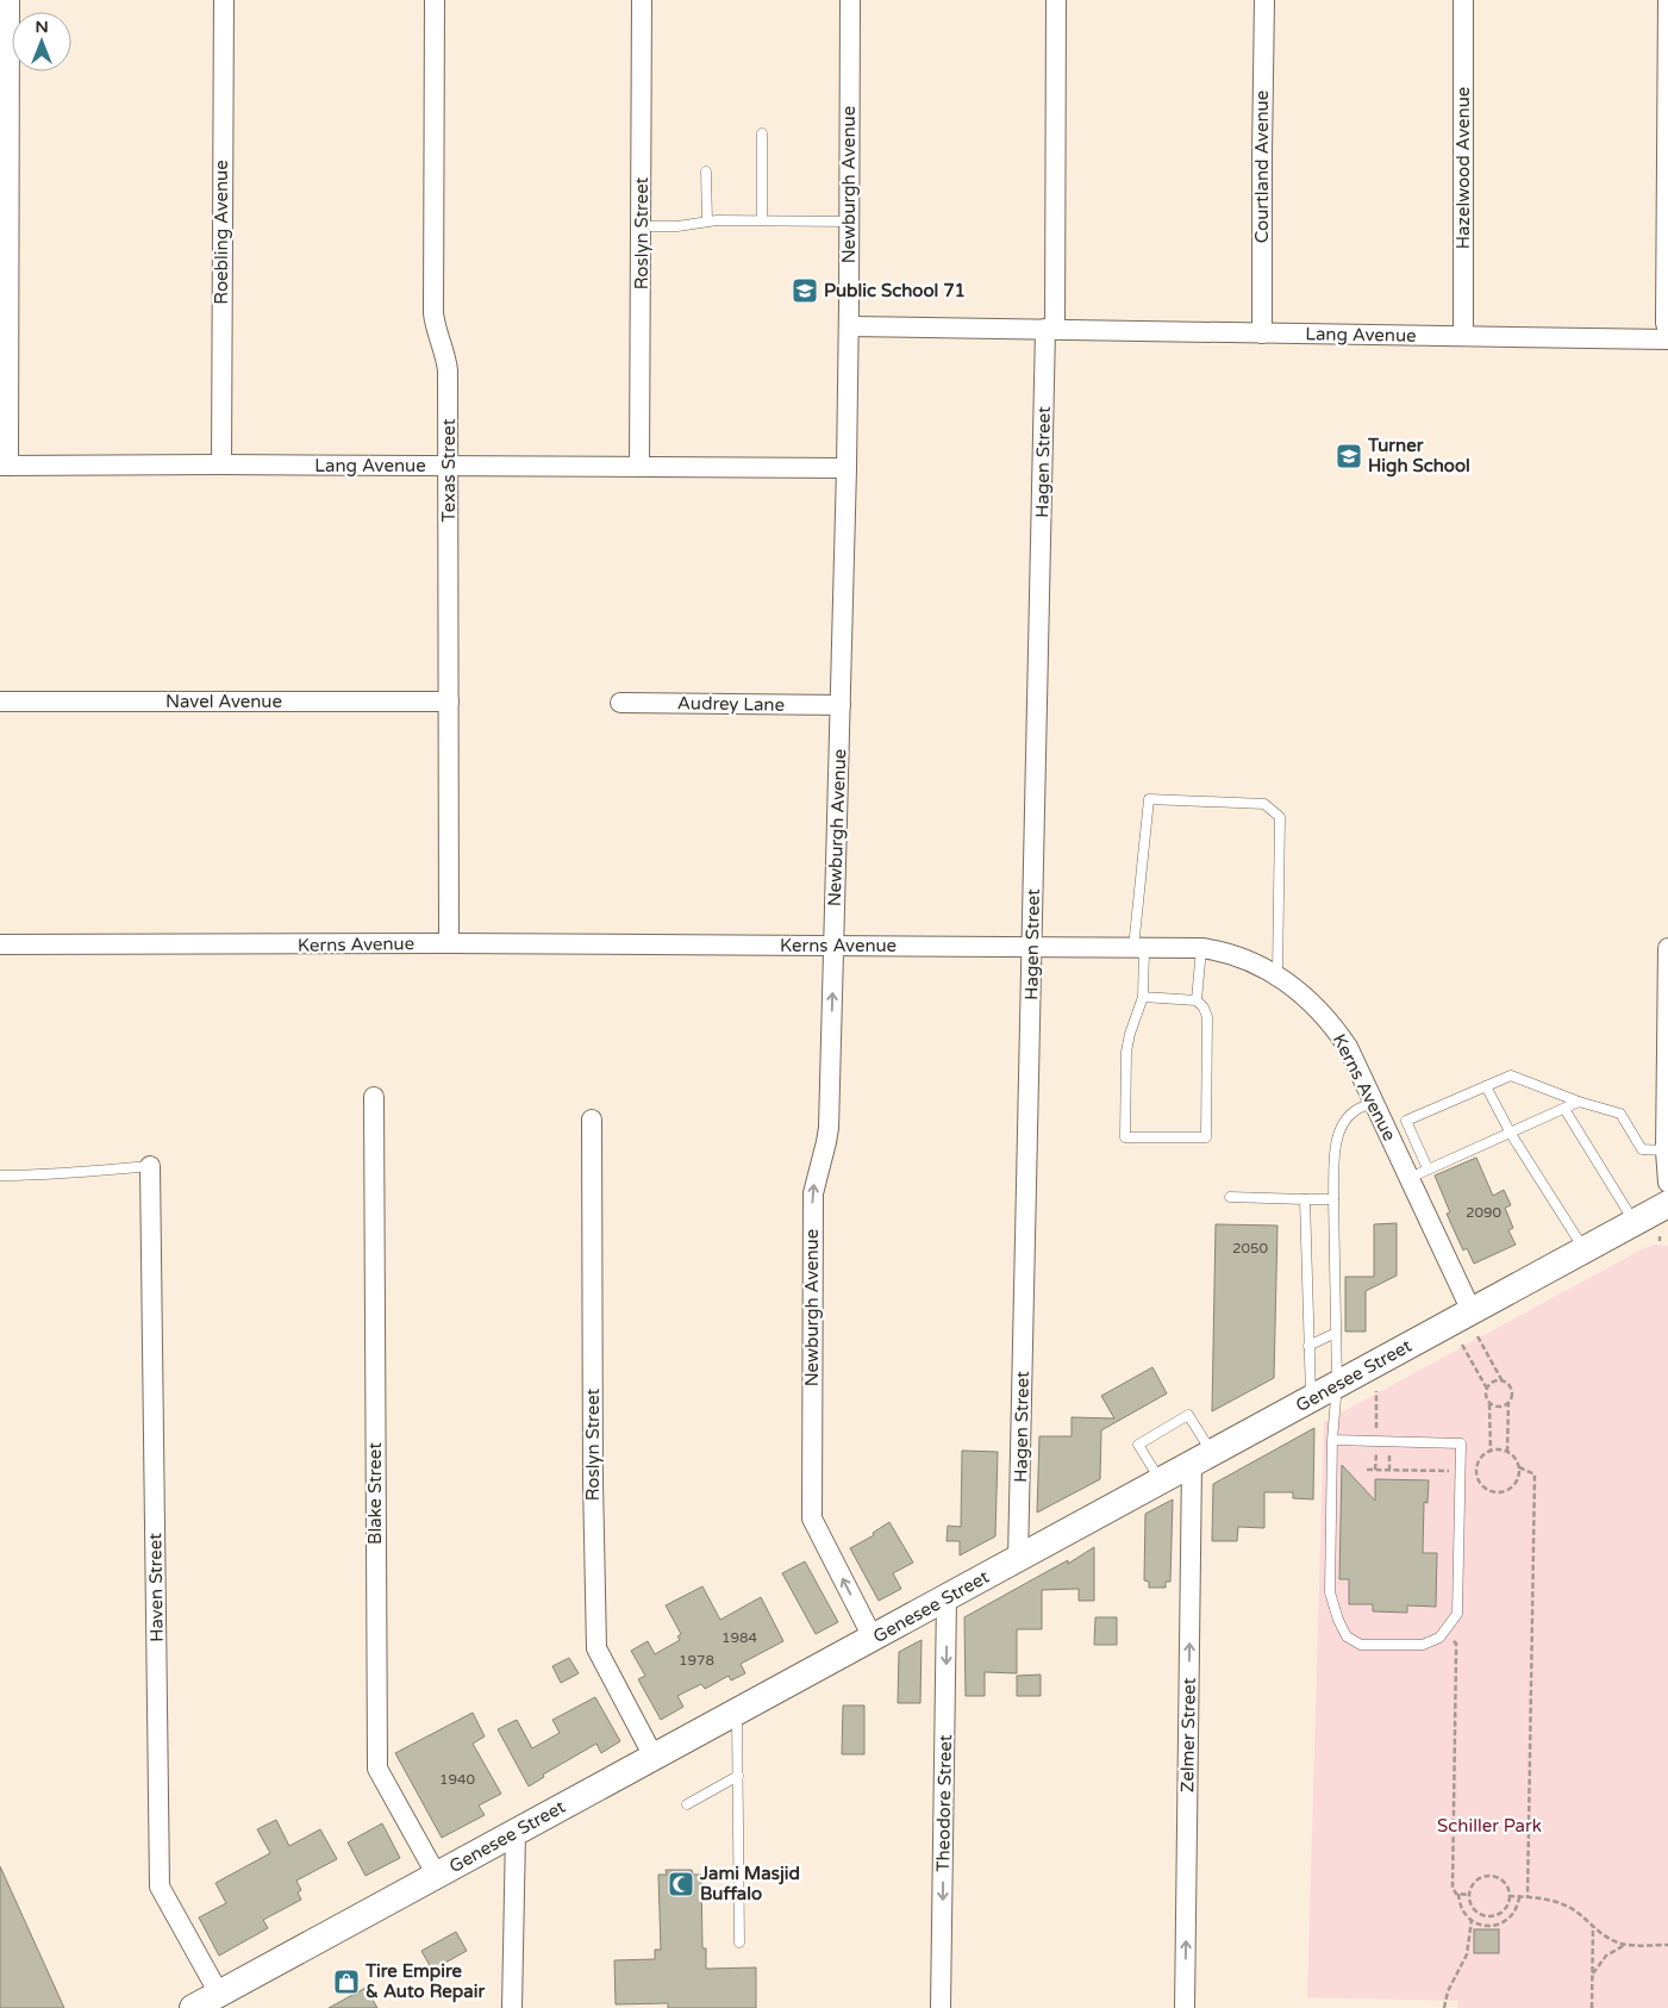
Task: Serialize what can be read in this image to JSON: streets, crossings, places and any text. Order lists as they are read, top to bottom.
{
  "streets": {
    "main road": ["Genesee Street"],
    "street": [
      "Courtland Avenue",
      "Hazelwood Avenue",
      "Newburgh Avenue",
      "Roebling Avenue",
      "Roslyn Street",
      "Lang Avenue",
      "Hagen Street",
      "Texas Street",
      "Navel Avenue",
      "Audrey Lane",
      "Kerns Avenue",
      "Blake Street",
      "Haven Street",
      "Zelmer Street",
      "Theodore Street"
    ]
  },
  "crossings": [
    ["Courtland Avenue", "Lang Avenue"],
    ["Hazelwood Avenue", "Lang Avenue"],
    ["Newburgh Avenue", "Lang Avenue"],
    ["Newburgh Avenue", "Audrey Lane"],
    ["Newburgh Avenue", "Kerns Avenue"],
    ["Newburgh Avenue", "Genesee Street"],
    ["Roebling Avenue", "Lang Avenue"],
    ["Roslyn Street", "Lang Avenue"],
    ["Roslyn Street", "Genesee Street"],
    ["Lang Avenue", "Hagen Street"],
    ["Lang Avenue", "Texas Street"],
    ["Hagen Street", "Kerns Avenue"],
    ["Hagen Street", "Genesee Street"],
    ["Texas Street", "Navel Avenue"],
    ["Texas Street", "Kerns Avenue"],
    ["Kerns Avenue", "Genesee Street"],
    ["Genesee Street", "Blake Street"],
    ["Genesee Street", "Haven Street"],
    ["Genesee Street", "Zelmer Street"],
    ["Genesee Street", "Theodore Street"]
  ],
  "one_way": ["Newburgh Avenue", "Zelmer Street", "Theodore Street"],
  "parks": ["Schiller Park"],
  "places": {
    "school or university": ["Public School 71", "Turner High School"],
    "mosque": ["Jami Masjid Buffalo"],
    "shop": ["Tire Empire & Auto Repair"]
  },
  "house_numbers": [
    "2090",
    "2050",
    "1984",
    "1978",
    "1940"
  ],
  "north": "top"
}
